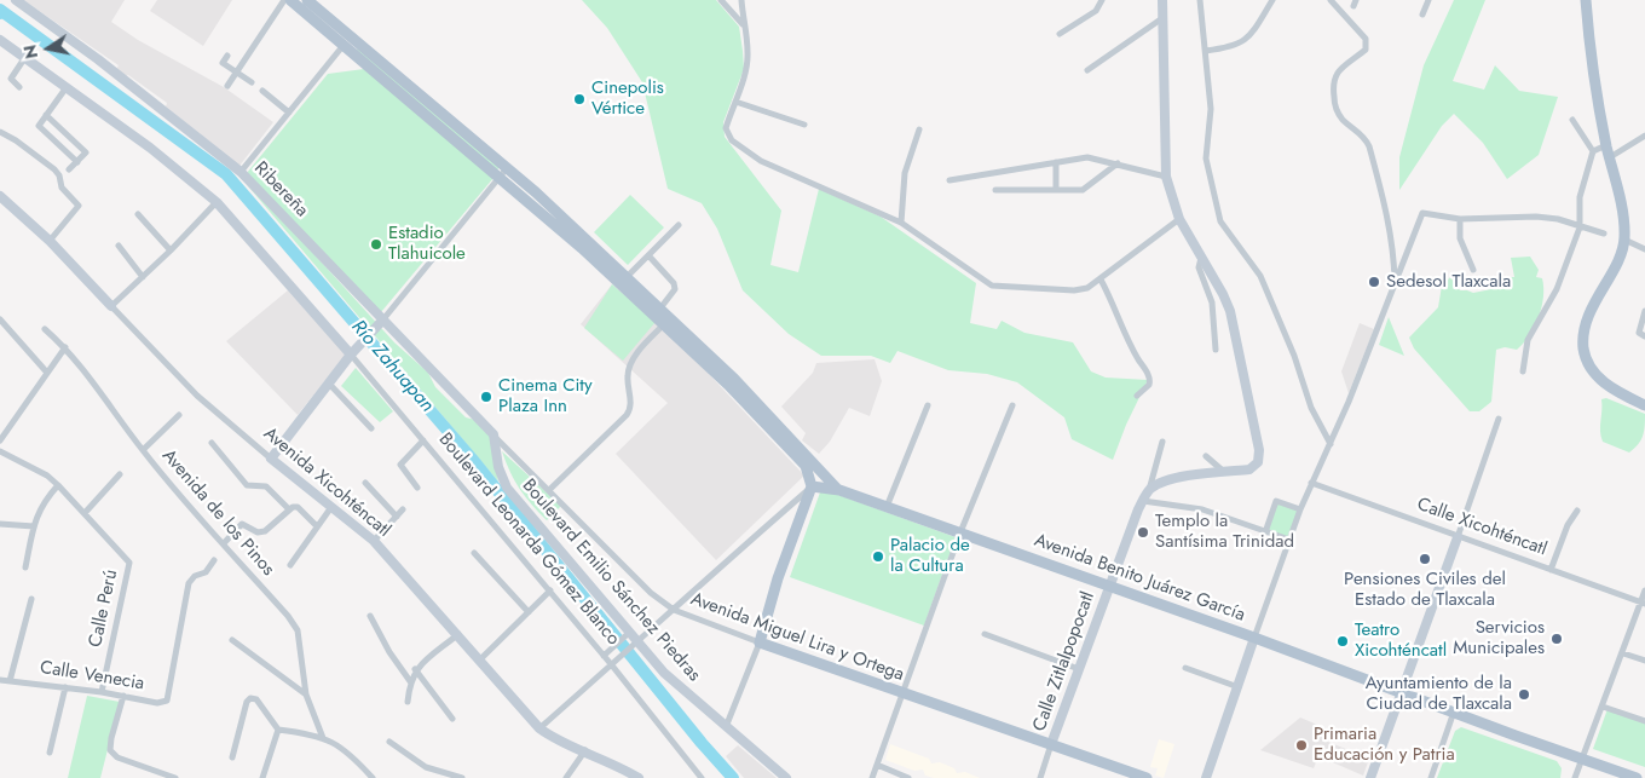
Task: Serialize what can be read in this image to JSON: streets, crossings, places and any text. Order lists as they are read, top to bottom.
{
  "streets": {
    "main road": ["Avenida Benito Juárez García", "Avenida Miguel Lira y Ortega"],
    "street": [
      "Ribereña",
      "Avenida Xicohténcatl",
      "Avenida de los Pinos",
      "Calle Xicohténcatl",
      "Boulevard Leonarda Gómez Blanco",
      "Boulevard Emilio Sánchez Piedras",
      "Calle Perú",
      "Calle Zitlalpopocatl",
      "Calle Venecia"
    ]
  },
  "crossings": [
    ["Ribereña", "Boulevard Emilio Sánchez Piedras"],
    ["Ribereña", "Avenida Miguel Lira y Ortega"],
    ["Avenida Benito Juárez García", "Calle Zitlalpopocatl"],
    ["Boulevard Emilio Sánchez Piedras", "Avenida Miguel Lira y Ortega"],
    ["Calle Perú", "Calle Venecia"],
    ["Avenida Miguel Lira y Ortega", "Calle Zitlalpopocatl"]
  ],
  "water": ["Río Zahuapan"],
  "places": [
    "Cinepolis Vértice",
    "Estadio Tlahuicole",
    "Sedesol Tlaxcala",
    "Cinema City Plaza Inn",
    "Templo la Santísima Trinidad",
    "Palacio de la Cultura",
    "Pensiones Civiles del Estado de Tlaxcala",
    "Servicios Municipales",
    "Teatro Xicohténcatl",
    "Ayuntamiento de la Ciudad de Tlaxcala",
    "Primaria Educación y Patria"
  ],
  "north": "left"
}
